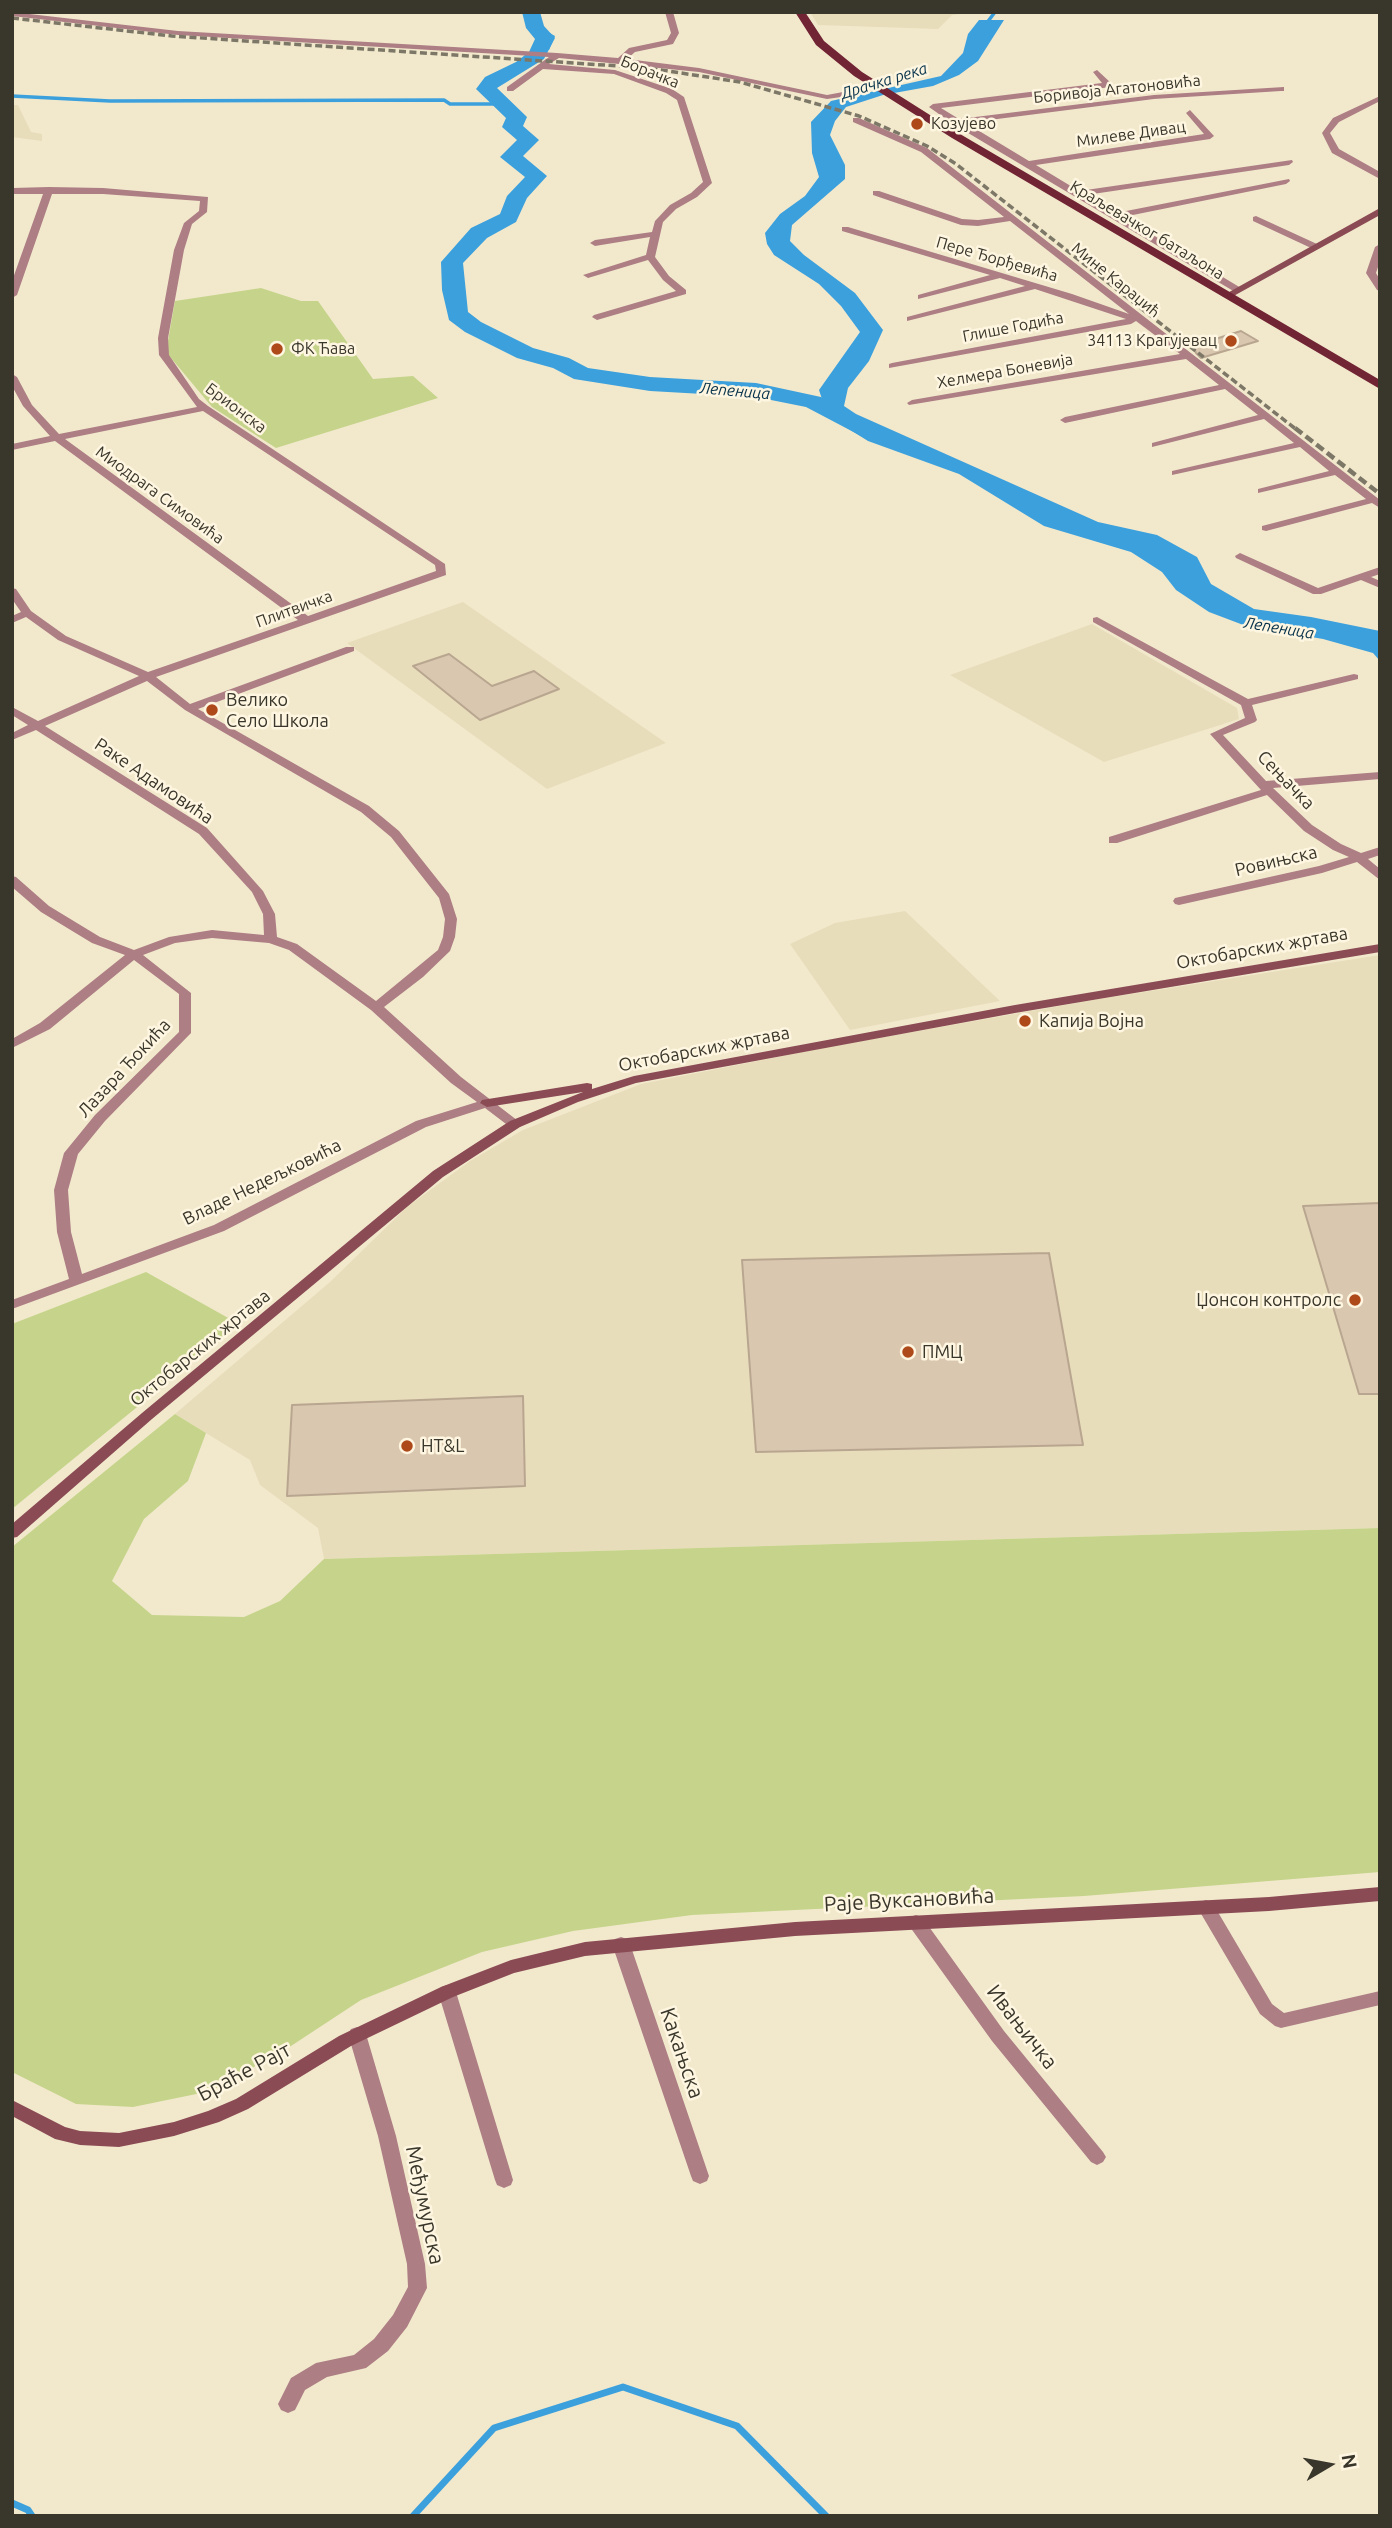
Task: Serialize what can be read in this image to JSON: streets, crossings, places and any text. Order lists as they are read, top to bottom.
{
  "streets": {
    "main road": ["Краљевачког батаљона"],
    "street": [
      "Борачка",
      "Боривоја Агатоновића",
      "Милеве Дивац",
      "Пере Ђорђевића",
      "Мине Караџић",
      "Глише Годића",
      "Хелмера Боневија",
      "Брионска",
      "Миодрага Симовића",
      "Плитвичка",
      "Сењачка",
      "Раке Адамовића",
      "Ровињска",
      "Октобарских жртава",
      "Лазара Ђокића",
      "Владе Недељковића",
      "Раје Вуксановића",
      "Ивањичка",
      "Какањска",
      "Браће Рајт",
      "Међумурска"
    ]
  },
  "crossings": [
    ["Борачка", "Краљевачког батаљона"],
    ["Пере Ђорђевића", "Мине Караџић"],
    ["Пере Ђорђевића", "Глише Годића"],
    ["Мине Караџић", "Глише Годића"],
    ["Мине Караџић", "Хелмера Боневија"],
    ["Брионска", "Плитвичка"],
    ["Миодрага Симовића", "Плитвичка"],
    ["Плитвичка", "Раке Адамовића"],
    ["Сењачка", "Ровињска"],
    ["Лазара Ђокића", "Владе Недељковића"],
    ["Раје Вуксановића", "Ивањичка"],
    ["Раје Вуксановића", "Какањска"],
    ["Раје Вуксановића", "Браће Рајт"],
    ["Браће Рајт", "Међумурска"]
  ],
  "water": ["Драчка река", "Лепеница"],
  "places": [
    "Козујево",
    "34113 Крагујевац",
    "ФК Ћава",
    "Велико Село Школа",
    "Капија Војна",
    "Џонсон контролс",
    "ПМЦ",
    "HT&L"
  ],
  "north": "right"
}
